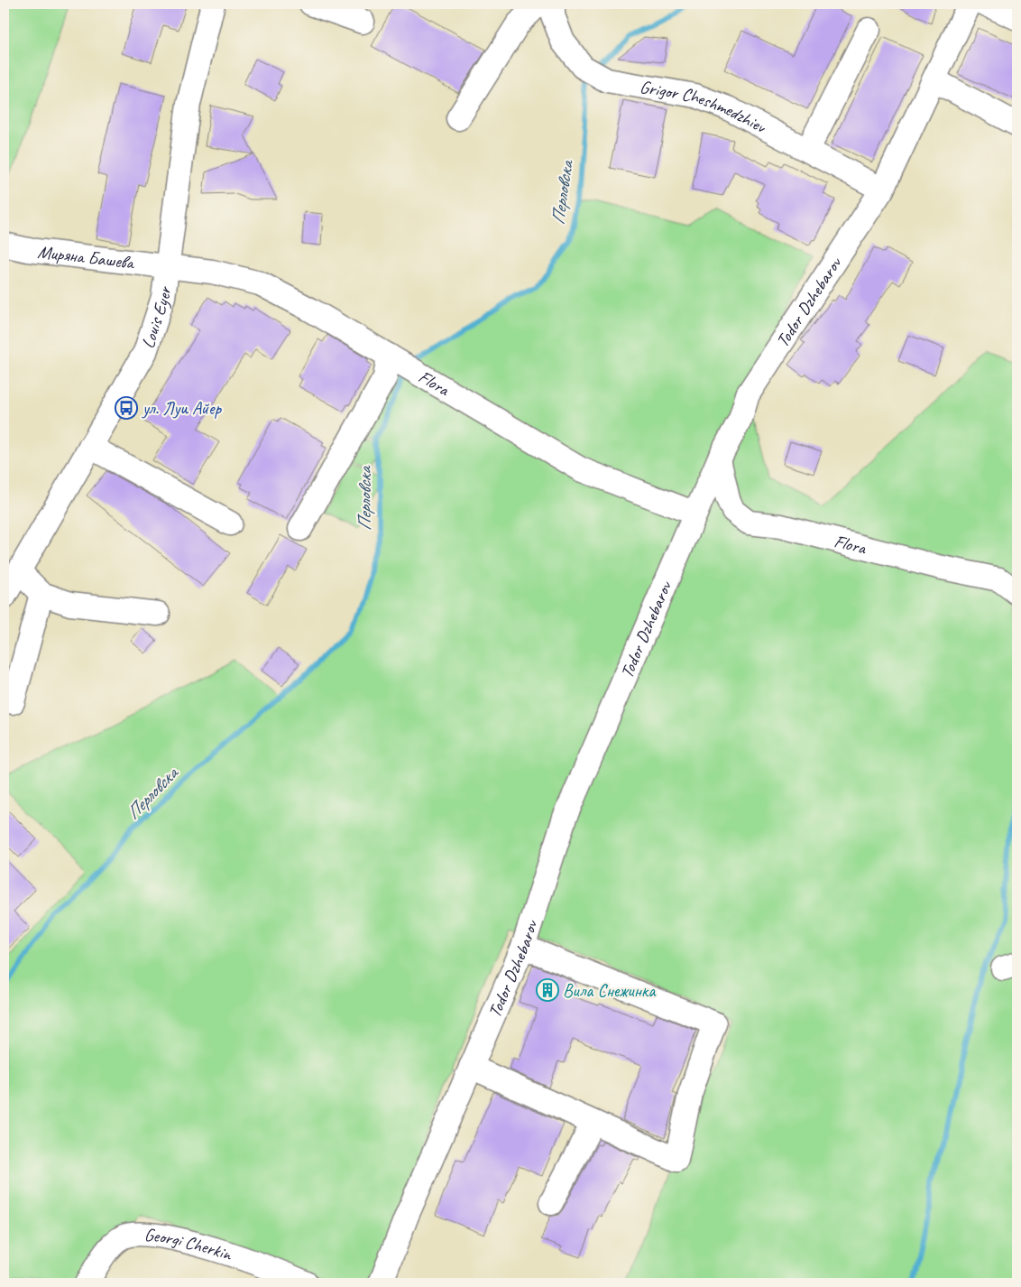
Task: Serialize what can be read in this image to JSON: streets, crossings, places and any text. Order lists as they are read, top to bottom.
{
  "streets": {
    "street": [
      "Grigor Cheshmedzhiev",
      "Миряна Башева",
      "Todor Dzhebarov",
      "Louis Eyer",
      "Flora",
      "Georgi Cherkin"
    ]
  },
  "crossings": [
    ["Grigor Cheshmedzhiev", "Todor Dzhebarov"],
    ["Миряна Башева", "Louis Eyer"],
    ["Миряна Башева", "Flora"],
    ["Todor Dzhebarov", "Flora"],
    ["Louis Eyer", "Flora"]
  ],
  "water": ["Перловска"],
  "places": {
    "bus stop": ["ул. Луи Айер"],
    "building": ["Вила Снежинка"]
  }
}
